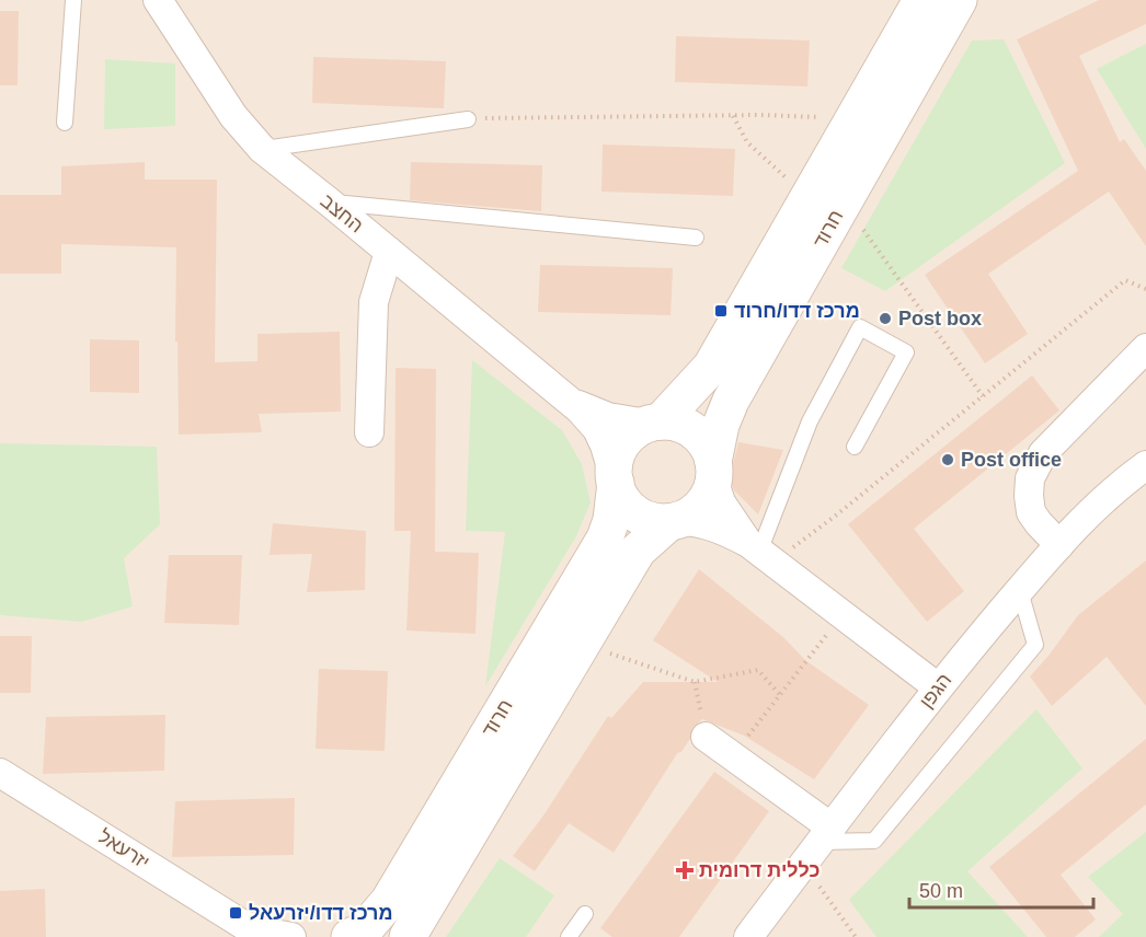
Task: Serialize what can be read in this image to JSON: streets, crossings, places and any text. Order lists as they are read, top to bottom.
{
  "streets": {
    "street": [
      "החצב",
      "חרוד",
      "הגפן",
      "יזרעאל"
    ]
  },
  "crossings": [
    ["החצב", "חרוד"]
  ],
  "places": {
    "transit": ["מרכז דדו/חרוד", "מרכז דדו/יזרעאל"],
    "other": ["Post box", "Post office"],
    "health": ["כללית דרומית"]
  },
  "scale_bar": "50 m"
}
